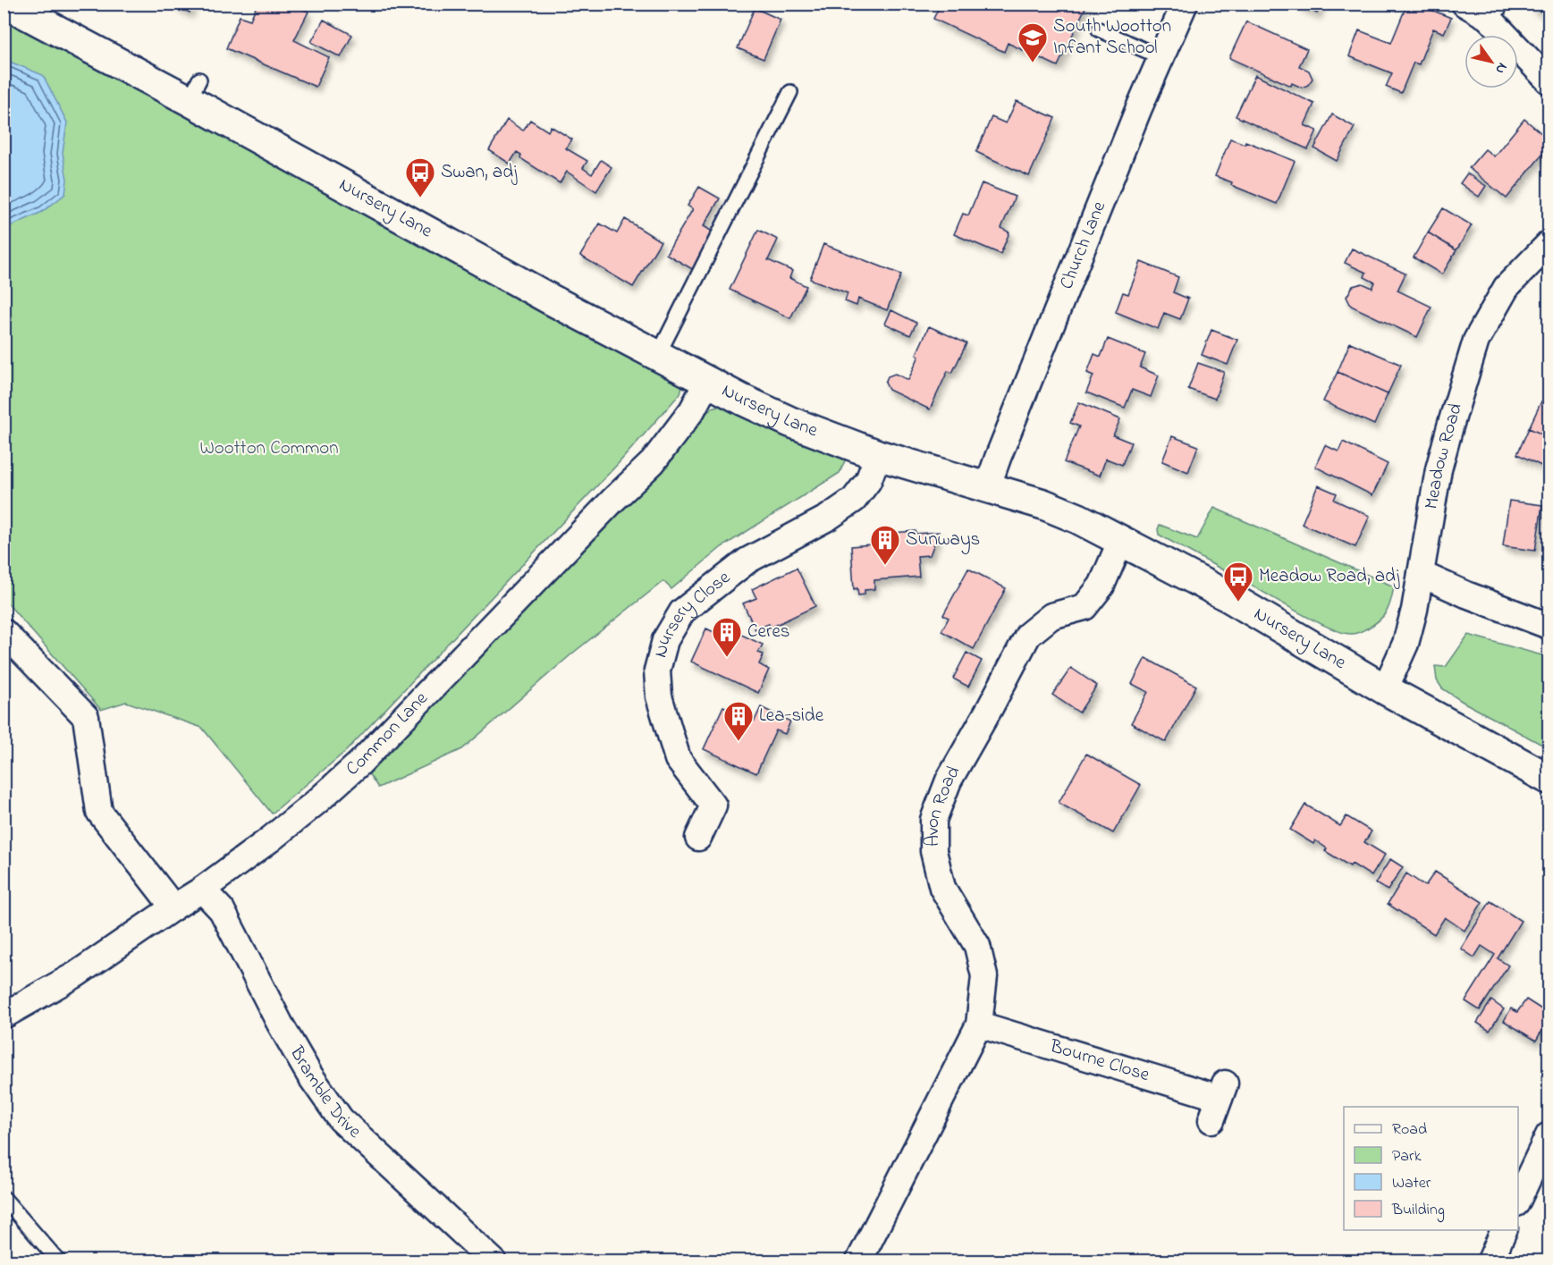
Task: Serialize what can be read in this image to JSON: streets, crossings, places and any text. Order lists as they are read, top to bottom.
{
  "streets": {
    "street": [
      "Nursery Lane",
      "Church Lane",
      "Meadow Road",
      "Nursery Close",
      "Common Lane",
      "Avon Road",
      "Bourne Close",
      "Bramble Drive"
    ]
  },
  "crossings": [
    ["Nursery Lane", "Church Lane"],
    ["Nursery Lane", "Meadow Road"],
    ["Nursery Lane", "Nursery Close"],
    ["Nursery Lane", "Common Lane"],
    ["Nursery Lane", "Avon Road"],
    ["Common Lane", "Bramble Drive"],
    ["Avon Road", "Bourne Close"]
  ],
  "parks": ["Wootton Common"],
  "places": {
    "school or university": ["South Wootton Infant School"],
    "bus stop": ["Swan, adj", "Meadow Road, adj"],
    "building": ["Sunways", "Ceres", "Lea-side"]
  },
  "legend": [
    "Road",
    "Park",
    "Water",
    "Building"
  ],
  "north": "bottom right"
}
